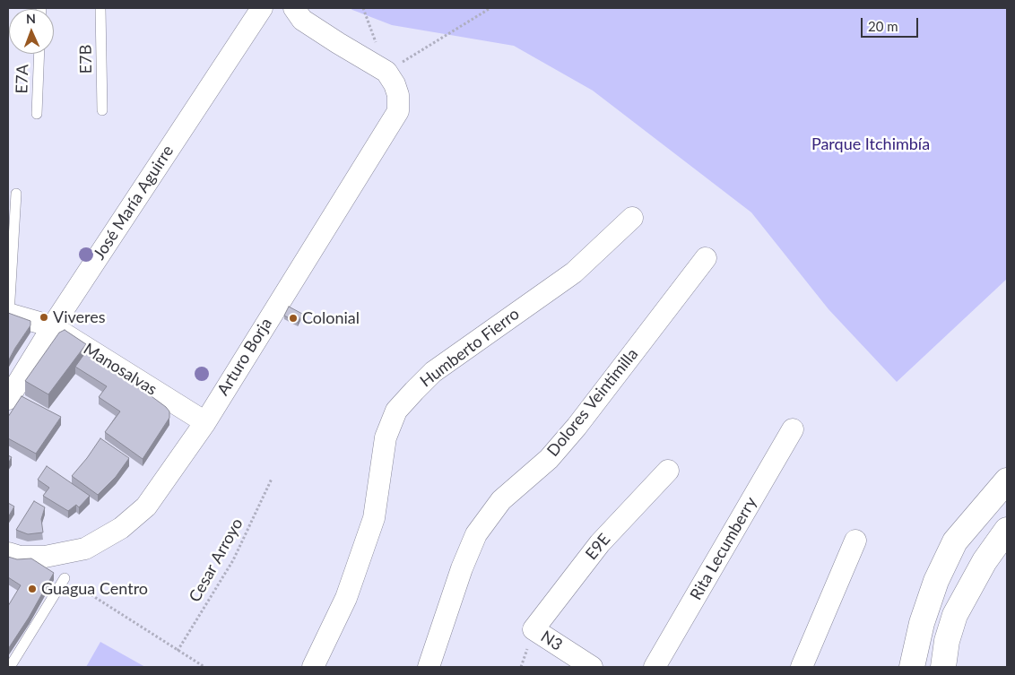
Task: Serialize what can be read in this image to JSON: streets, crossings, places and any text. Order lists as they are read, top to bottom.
{
  "streets": {
    "street": [
      "José María Aguirre",
      "Humberto Fierro",
      "Arturo Borja",
      "Manosalvas",
      "Dolores Veintimilla",
      "E9E",
      "Rita Lecumberry",
      "N3"
    ],
    "lane": ["E7B", "E7A"],
    "path": ["Cesar Arroyo"]
  },
  "crossings": [
    ["José María Aguirre", "Manosalvas"],
    ["Arturo Borja", "Manosalvas"],
    ["E9E", "N3"]
  ],
  "parks": ["Parque Itchimbía"],
  "places": ["Viveres", "Colonial", "Guagua Centro"],
  "scale_bar": "20 m",
  "north": "top"
}
